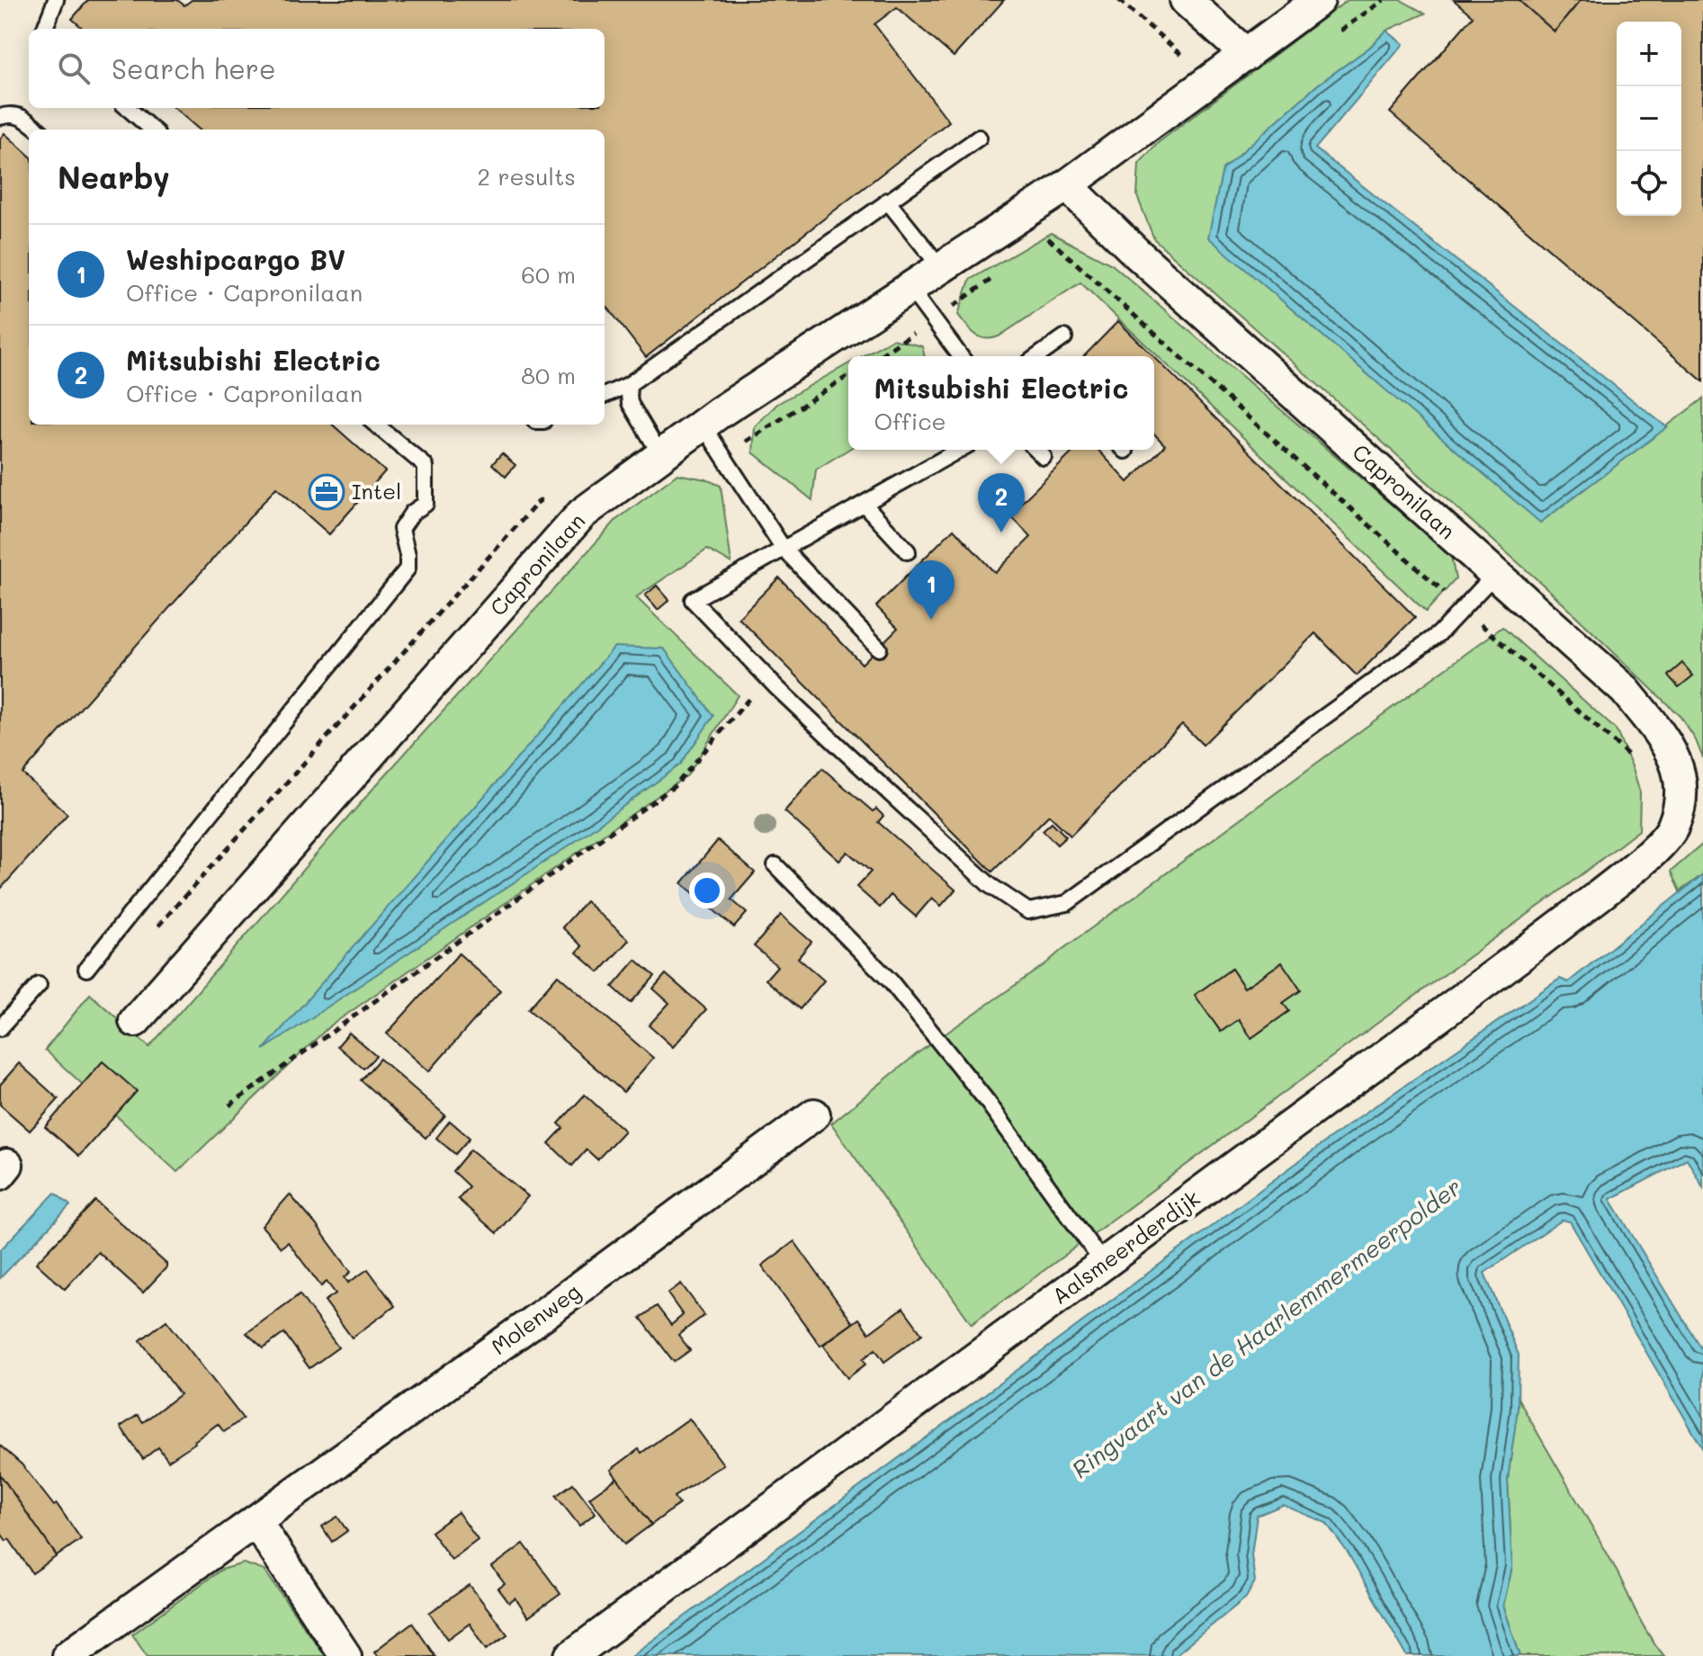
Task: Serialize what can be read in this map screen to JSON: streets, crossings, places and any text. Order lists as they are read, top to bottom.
{
  "streets": {
    "street": ["Capronilaan", "Aalsmeerderdijk", "Molenweg"]
  },
  "crossings": [
    ["Capronilaan", "Aalsmeerderdijk"]
  ],
  "water": ["Ringvaart van de Haarlemmermeerpolder"],
  "places": {
    "office": ["Intel"]
  },
  "page": {
    "map_buttons": ["+", "−"],
    "search": "Search here",
    "heading": ["Nearby", "2 results"],
    "list": [
      {
        "mark": "1",
        "name": "Weshipcargo BV",
        "note": "Office · Capronilaan",
        "value": "60 m"
      },
      {
        "mark": "2",
        "name": "Mitsubishi Electric",
        "note": "Office · Capronilaan",
        "value": "80 m"
      }
    ],
    "popup": ["Mitsubishi Electric", "Office"],
    "pins": ["2", "1"]
  }
}
